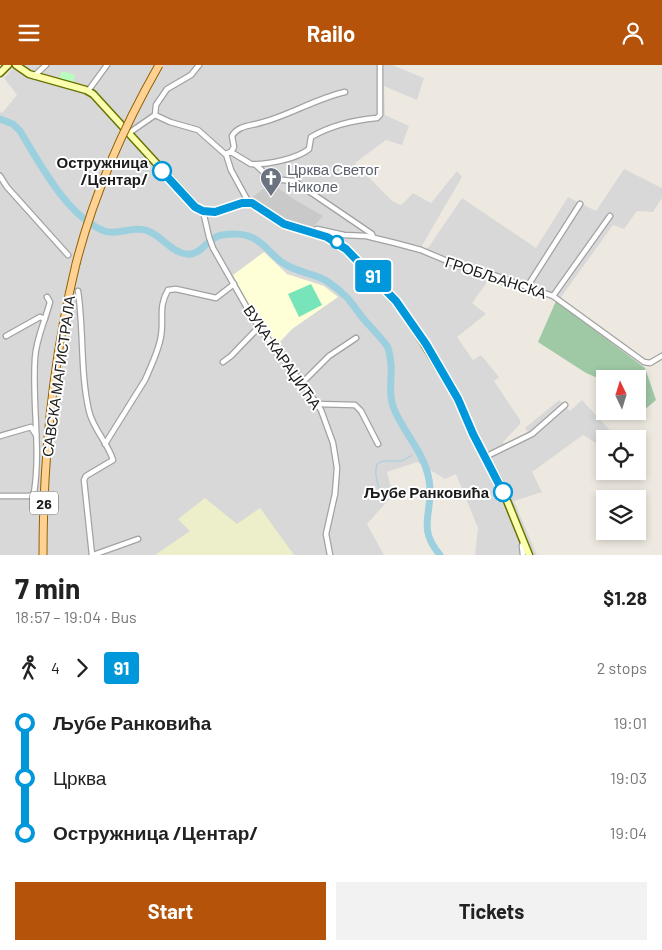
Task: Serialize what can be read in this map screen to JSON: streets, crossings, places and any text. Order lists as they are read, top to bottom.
{
  "streets": {
    "main road": ["САВСКА МАГИСТРАЛА", "26"],
    "street": ["ГРОБЉАНСКА", "ВУКА КАРАЏИЋА"]
  },
  "places": {
    "other": ["Остружница /Центар/", "Љубе Ранковића"],
    "church": ["Црква Светог Николе"]
  },
  "lines": ["bus line 91"],
  "north": "top",
  "page": {
    "header": "Railo",
    "on_map": "91",
    "heading": ["7 min", "18:57 – 19:04 · Bus", "$1.28"],
    "legs": ["4", "91", "2 stops"],
    "list": [
      {
        "name": "Љубе Ранковића",
        "value": "19:01"
      },
      {
        "name": "Црква",
        "value": "19:03"
      },
      {
        "name": "Остружница /Центар/",
        "value": "19:04"
      }
    ],
    "buttons": ["Start", "Tickets"]
  }
}
